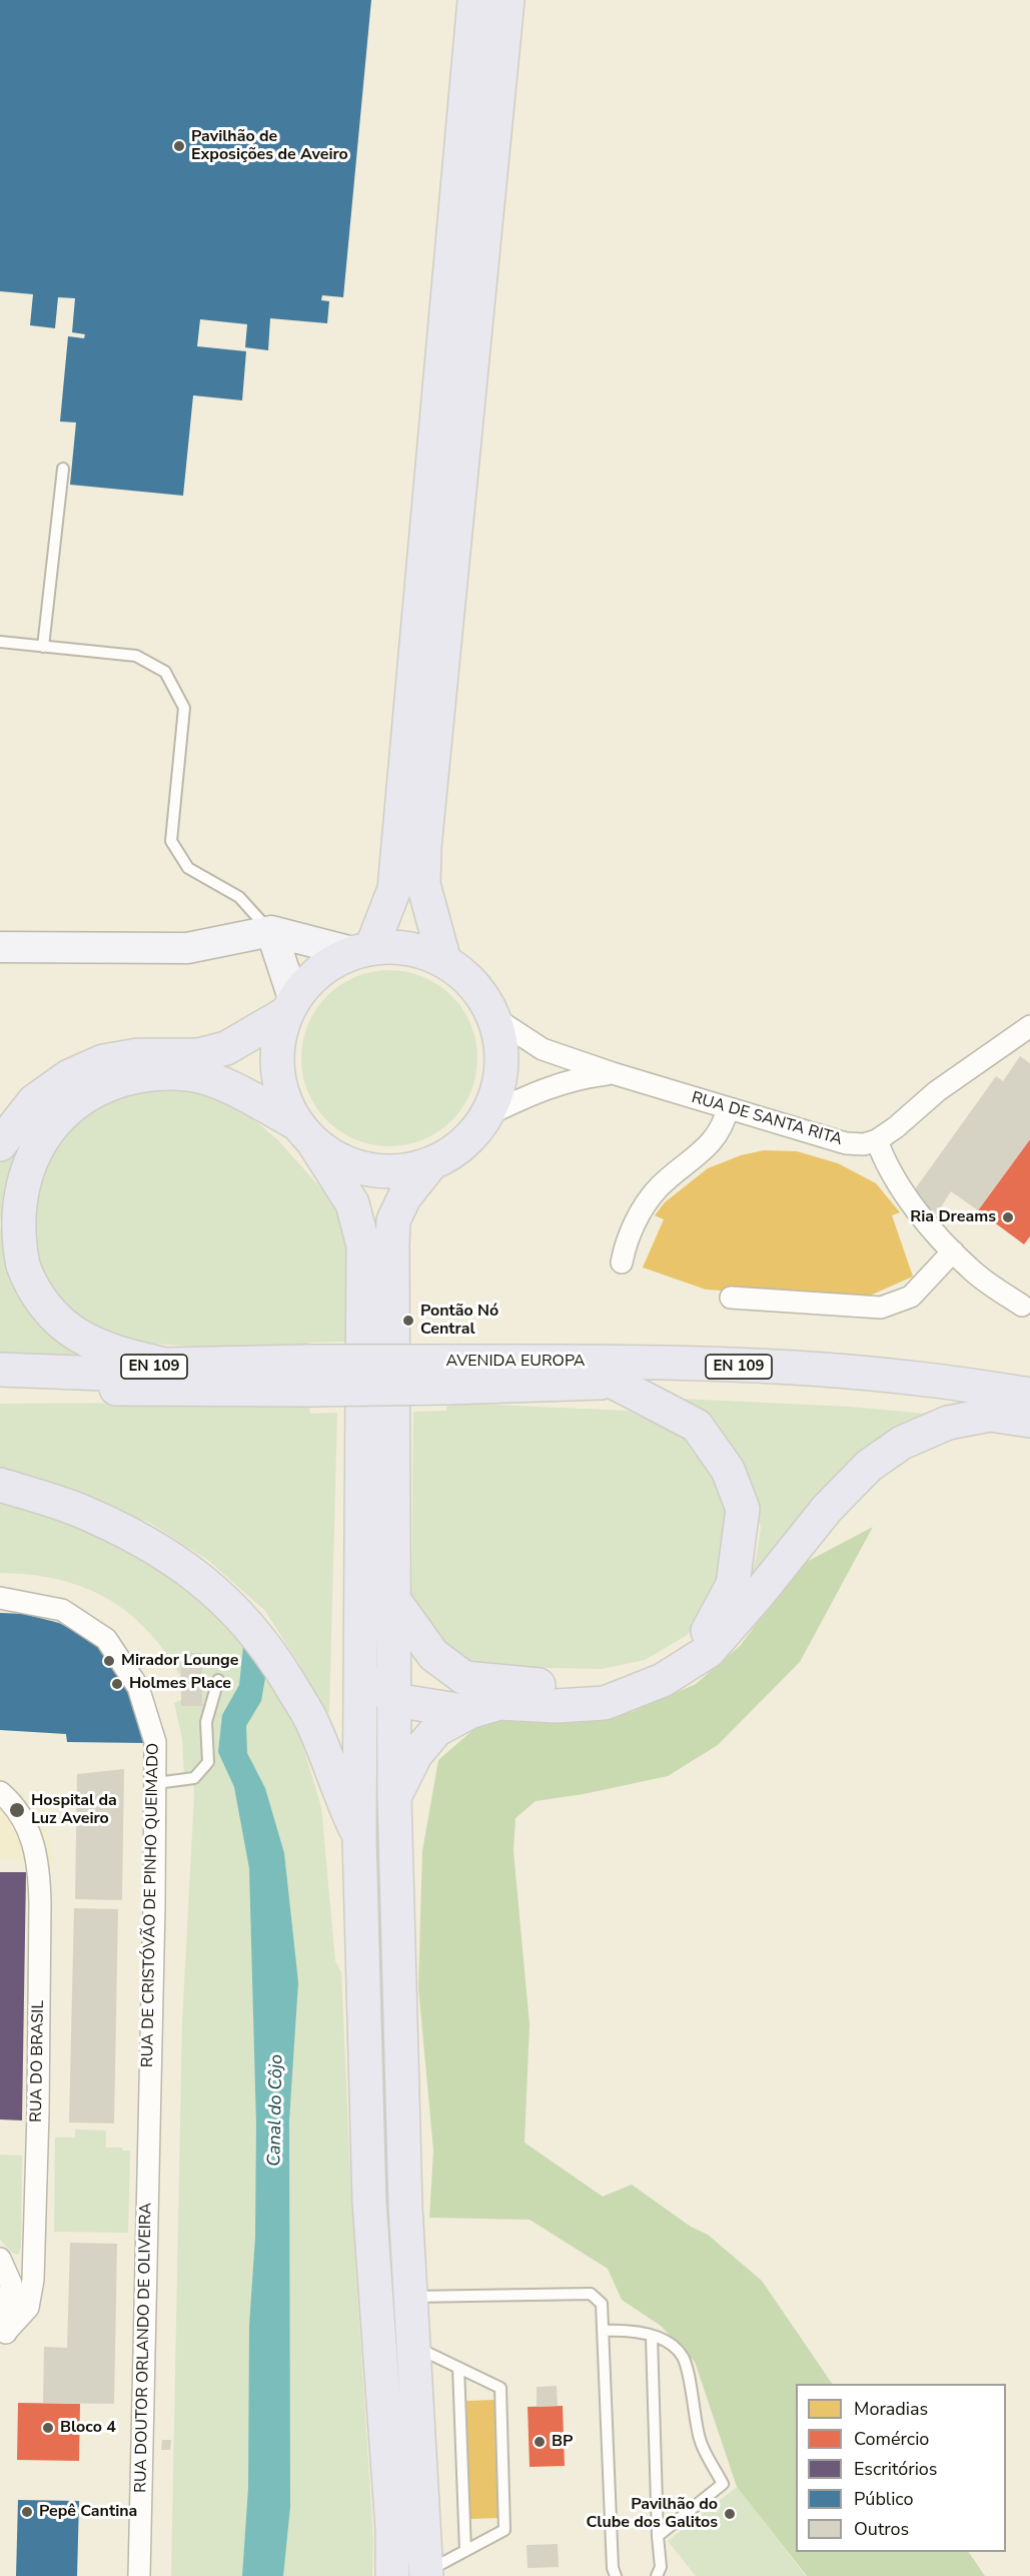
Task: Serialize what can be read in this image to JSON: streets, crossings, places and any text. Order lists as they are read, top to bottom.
{
  "streets": {
    "main road": ["AVENIDA EUROPA", "EN 109"],
    "street": [
      "RUA DE SANTA RITA",
      "RUA DE CRISTÓVÃO DE PINHO QUEIMADO",
      "RUA DO BRASIL",
      "RUA DOUTOR ORLANDO DE OLIVEIRA"
    ]
  },
  "crossings": [
    ["RUA DE CRISTÓVÃO DE PINHO QUEIMADO", "RUA DOUTOR ORLANDO DE OLIVEIRA"]
  ],
  "water": ["Canal do Côjo"],
  "places": [
    "Pavilhão de Exposições de Aveiro",
    "Ria Dreams",
    "Pontão Nó Central",
    "Mirador Lounge",
    "Holmes Place",
    "Hospital da Luz Aveiro",
    "Bloco 4",
    "BP",
    "Pepê Cantina",
    "Pavilhão do Clube dos Galitos"
  ],
  "legend": [
    "Moradias",
    "Comércio",
    "Escritórios",
    "Público",
    "Outros"
  ]
}
